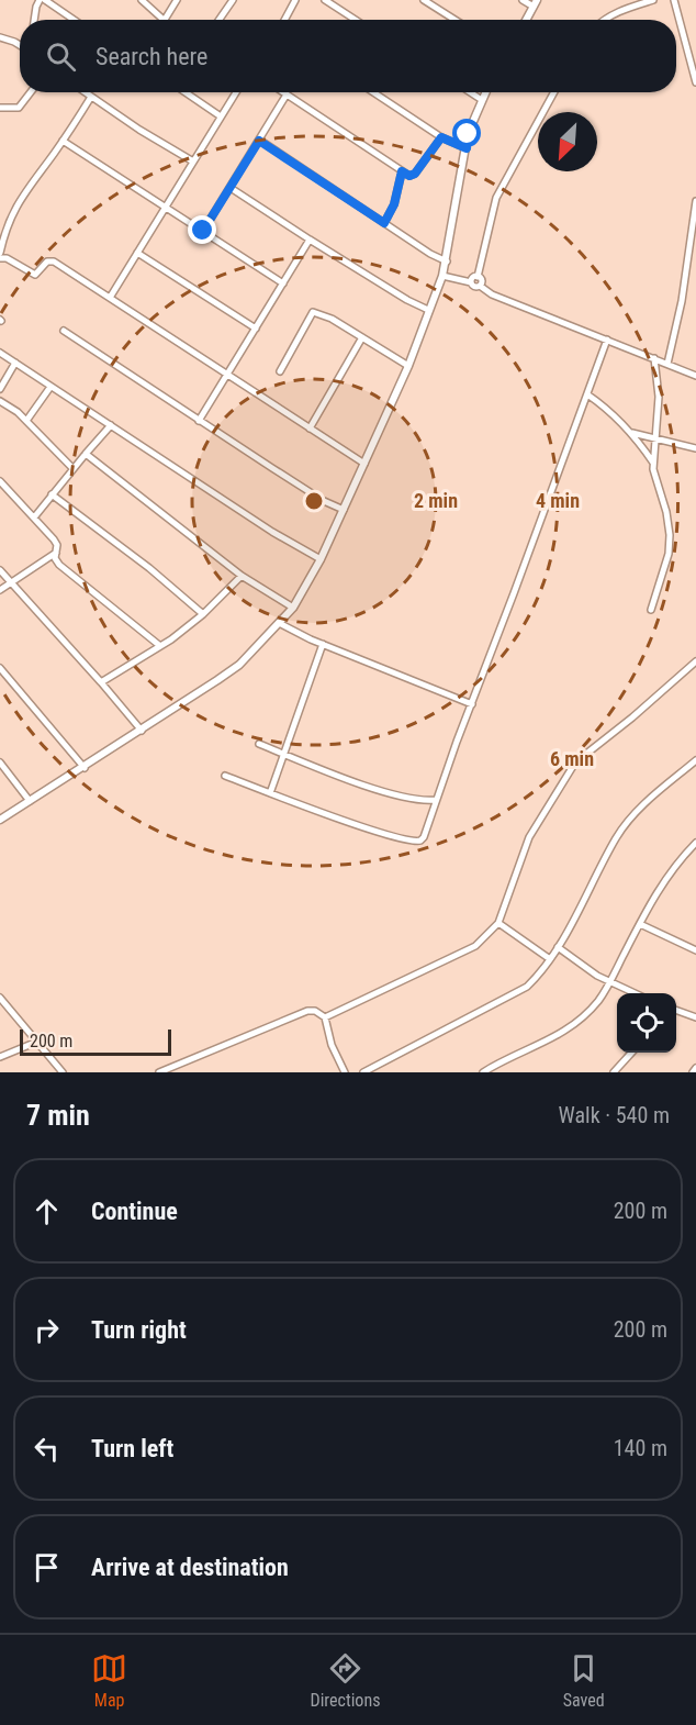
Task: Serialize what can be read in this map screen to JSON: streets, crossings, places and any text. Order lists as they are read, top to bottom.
{
  "scale_bar": "200 m",
  "north": "bottom left",
  "page": {
    "search": "Search here",
    "scale": "200 m",
    "heading": ["7 min", "Walk · 540 m"],
    "list": [
      ["Continue", "200 m"],
      ["Turn right", "200 m"],
      ["Turn left", "140 m"],
      "Arrive at destination"
    ],
    "nav": ["Map", "Directions", "Saved"]
  },
  "rings": ["2 min", "4 min", "6 min"]
}
